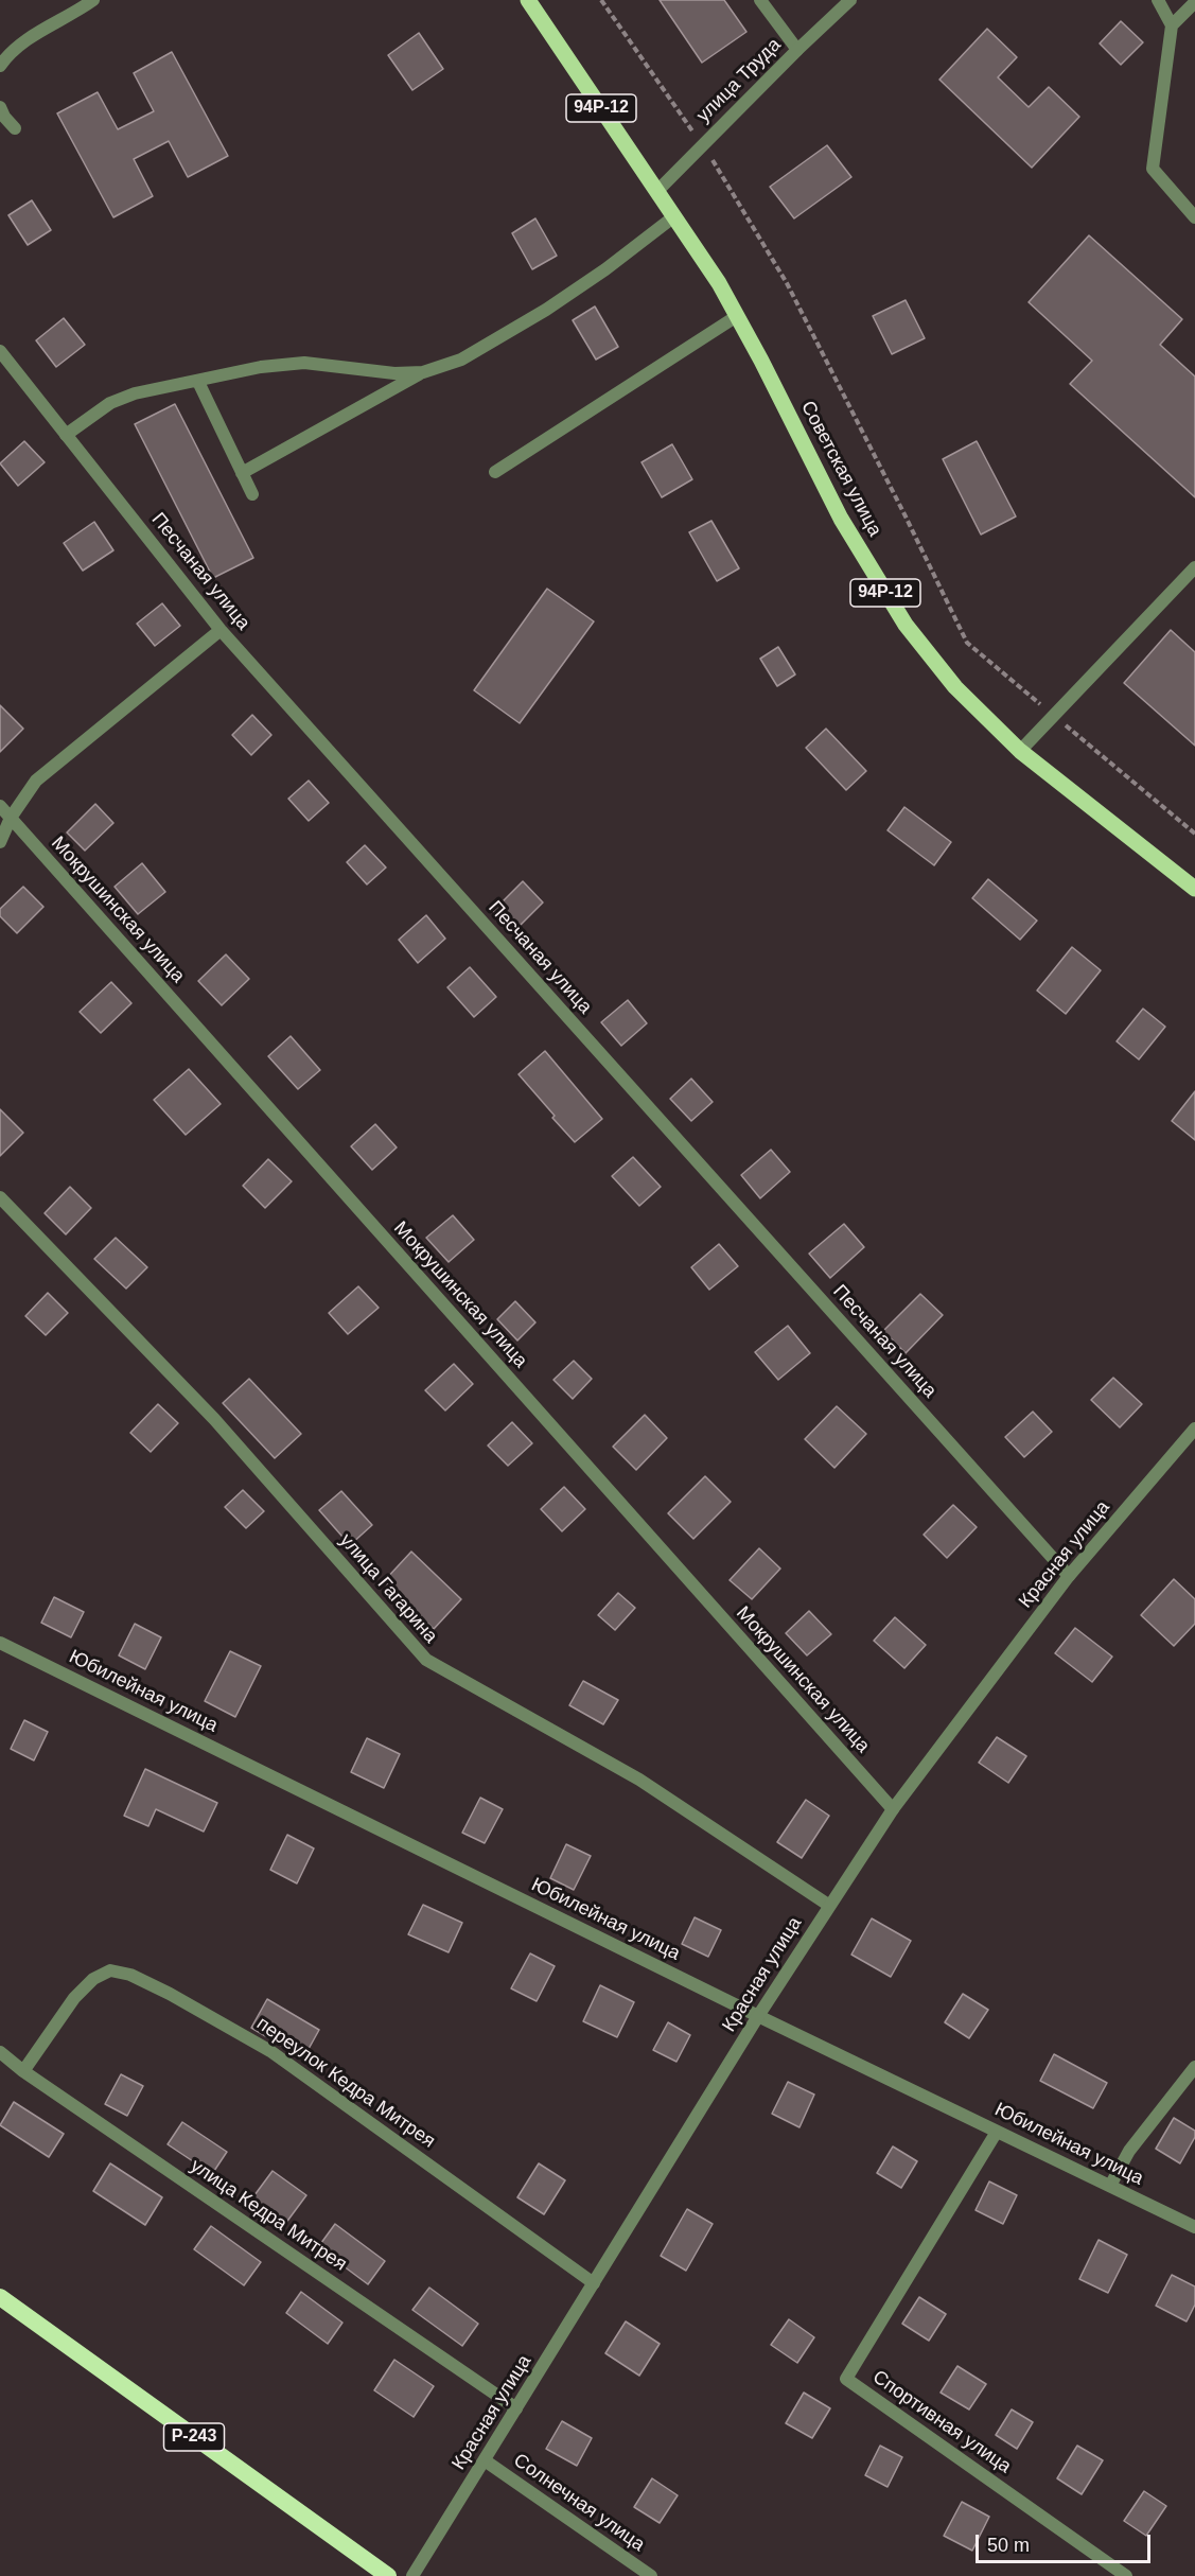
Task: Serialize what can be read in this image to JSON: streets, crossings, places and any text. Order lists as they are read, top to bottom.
{
  "streets": {
    "highway": ["Р-243"],
    "main road": ["94Р-12", "Советская улица"],
    "street": [
      "улица Труда",
      "Песчаная улица",
      "Мокрушинская улица",
      "Красная улица",
      "улица Гагарина",
      "Юбилейная улица",
      "переулок Кедра Митрея",
      "улица Кедра Митрея",
      "Спортивная улица",
      "Солнечная улица"
    ]
  },
  "crossings": [
    ["улица Труда", "Советская улица"],
    ["Песчаная улица", "Красная улица"],
    ["Мокрушинская улица", "Красная улица"],
    ["Красная улица", "улица Гагарина"],
    ["Красная улица", "Юбилейная улица"],
    ["Красная улица", "переулок Кедра Митрея"],
    ["Красная улица", "улица Кедра Митрея"],
    ["Красная улица", "Солнечная улица"],
    ["Юбилейная улица", "Спортивная улица"],
    ["переулок Кедра Митрея", "улица Кедра Митрея"]
  ],
  "scale_bar": "50 m"
}
